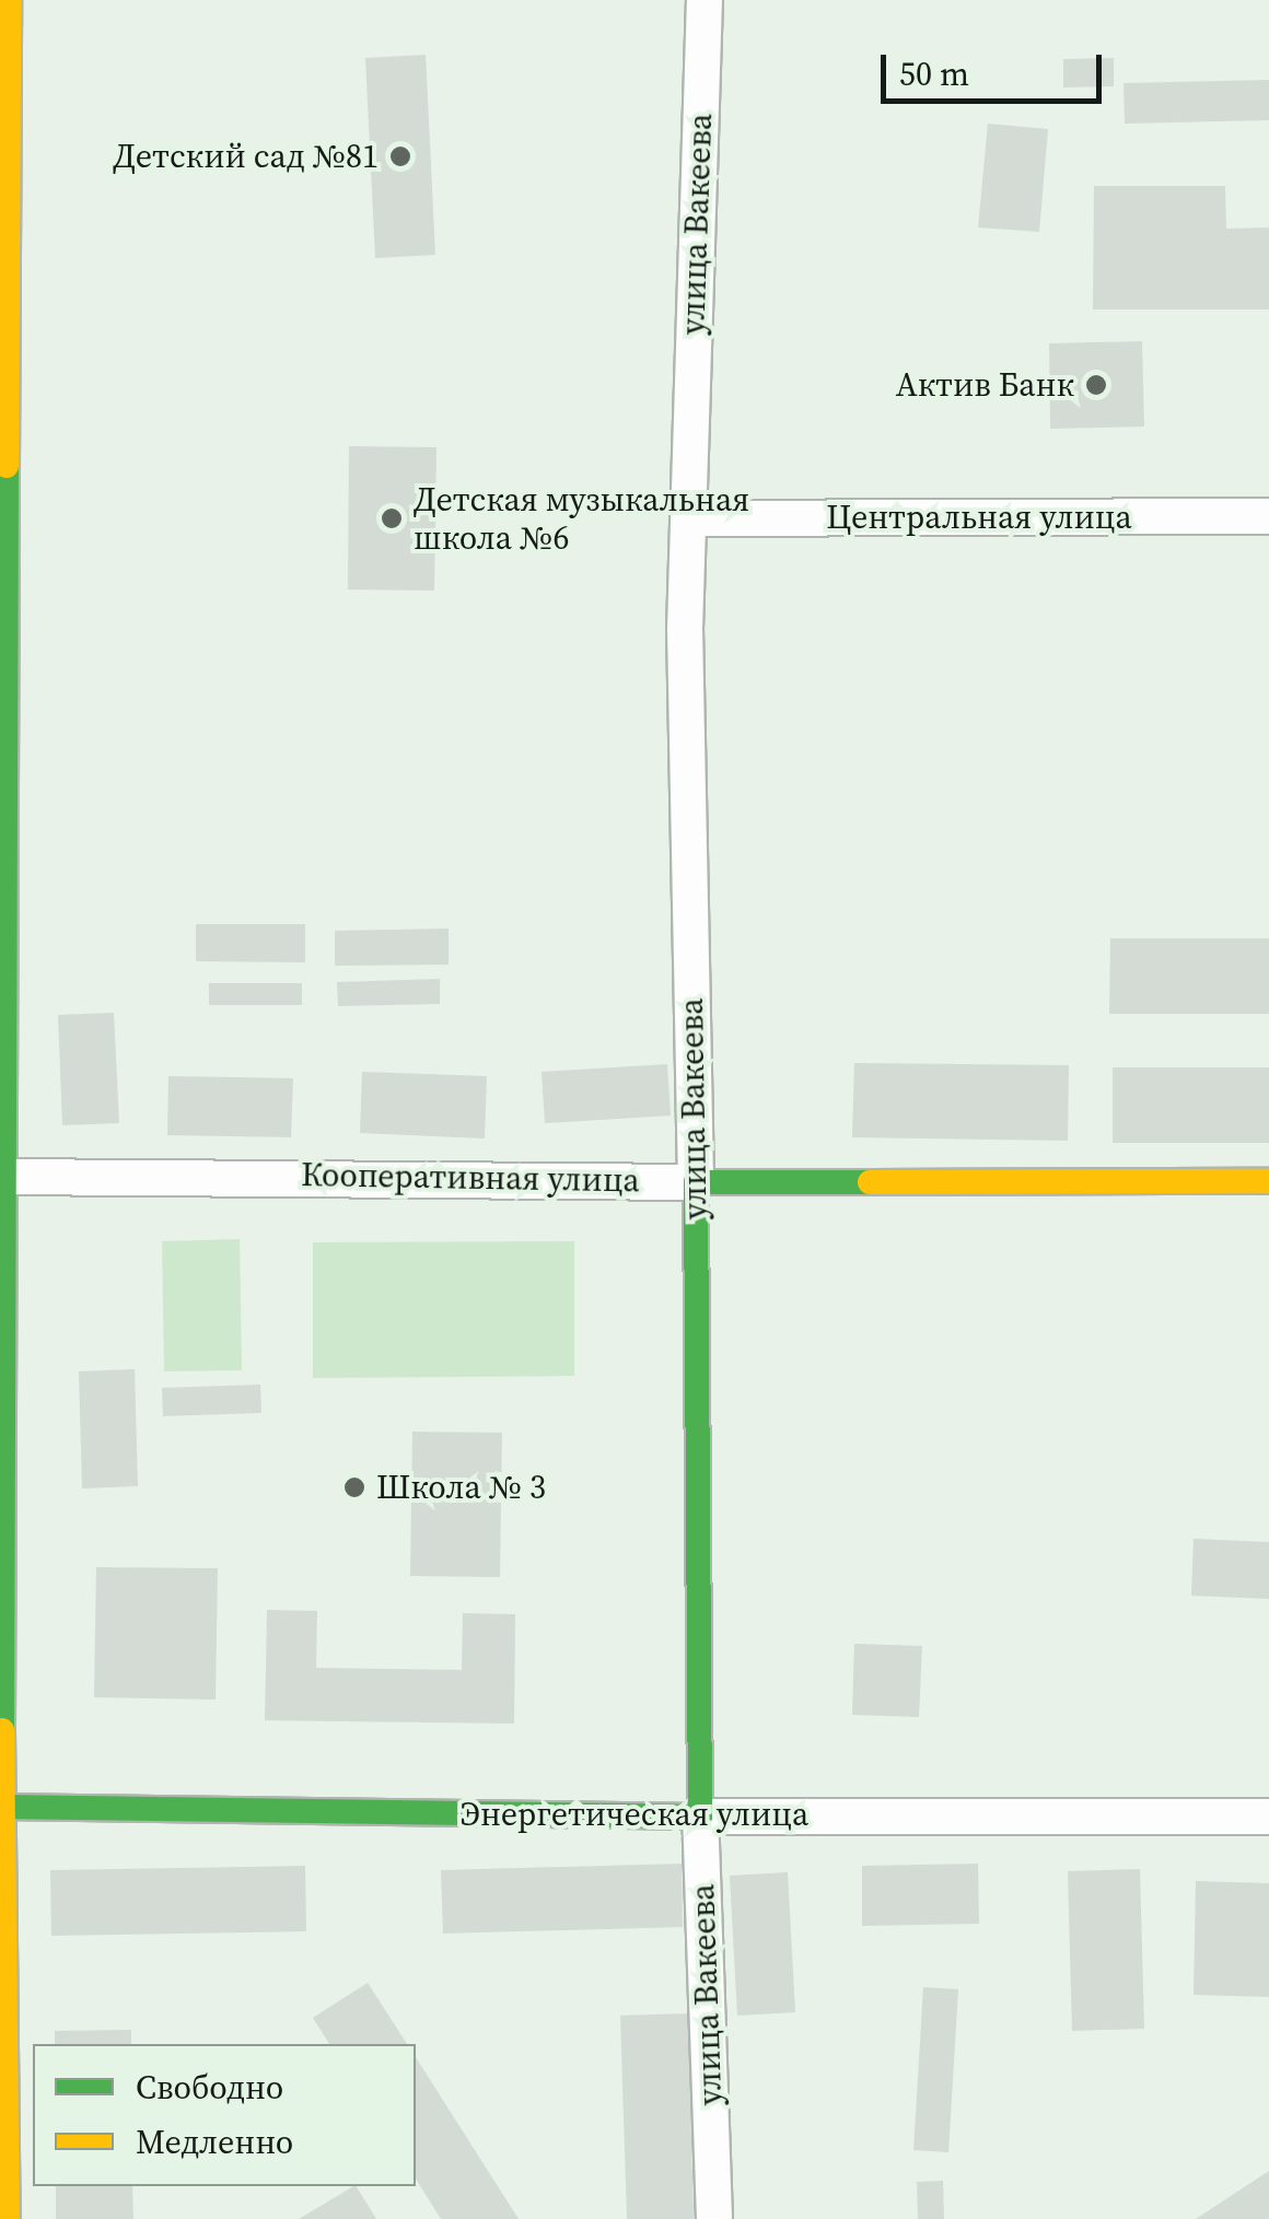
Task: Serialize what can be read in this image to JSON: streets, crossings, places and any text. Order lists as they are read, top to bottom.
{
  "streets": {
    "street": [
      "улица Вакеева",
      "Центральная улица",
      "Кооперативная улица",
      "Энергетическая улица"
    ]
  },
  "crossings": [
    ["улица Вакеева", "Центральная улица"],
    ["улица Вакеева", "Кооперативная улица"],
    ["улица Вакеева", "Энергетическая улица"]
  ],
  "places": [
    "Детский сад №81",
    "Актив Банк",
    "Детская музыкальная школа №6",
    "Школа № 3"
  ],
  "legend": ["Свободно", "Медленно"],
  "scale_bar": "50 m"
}
